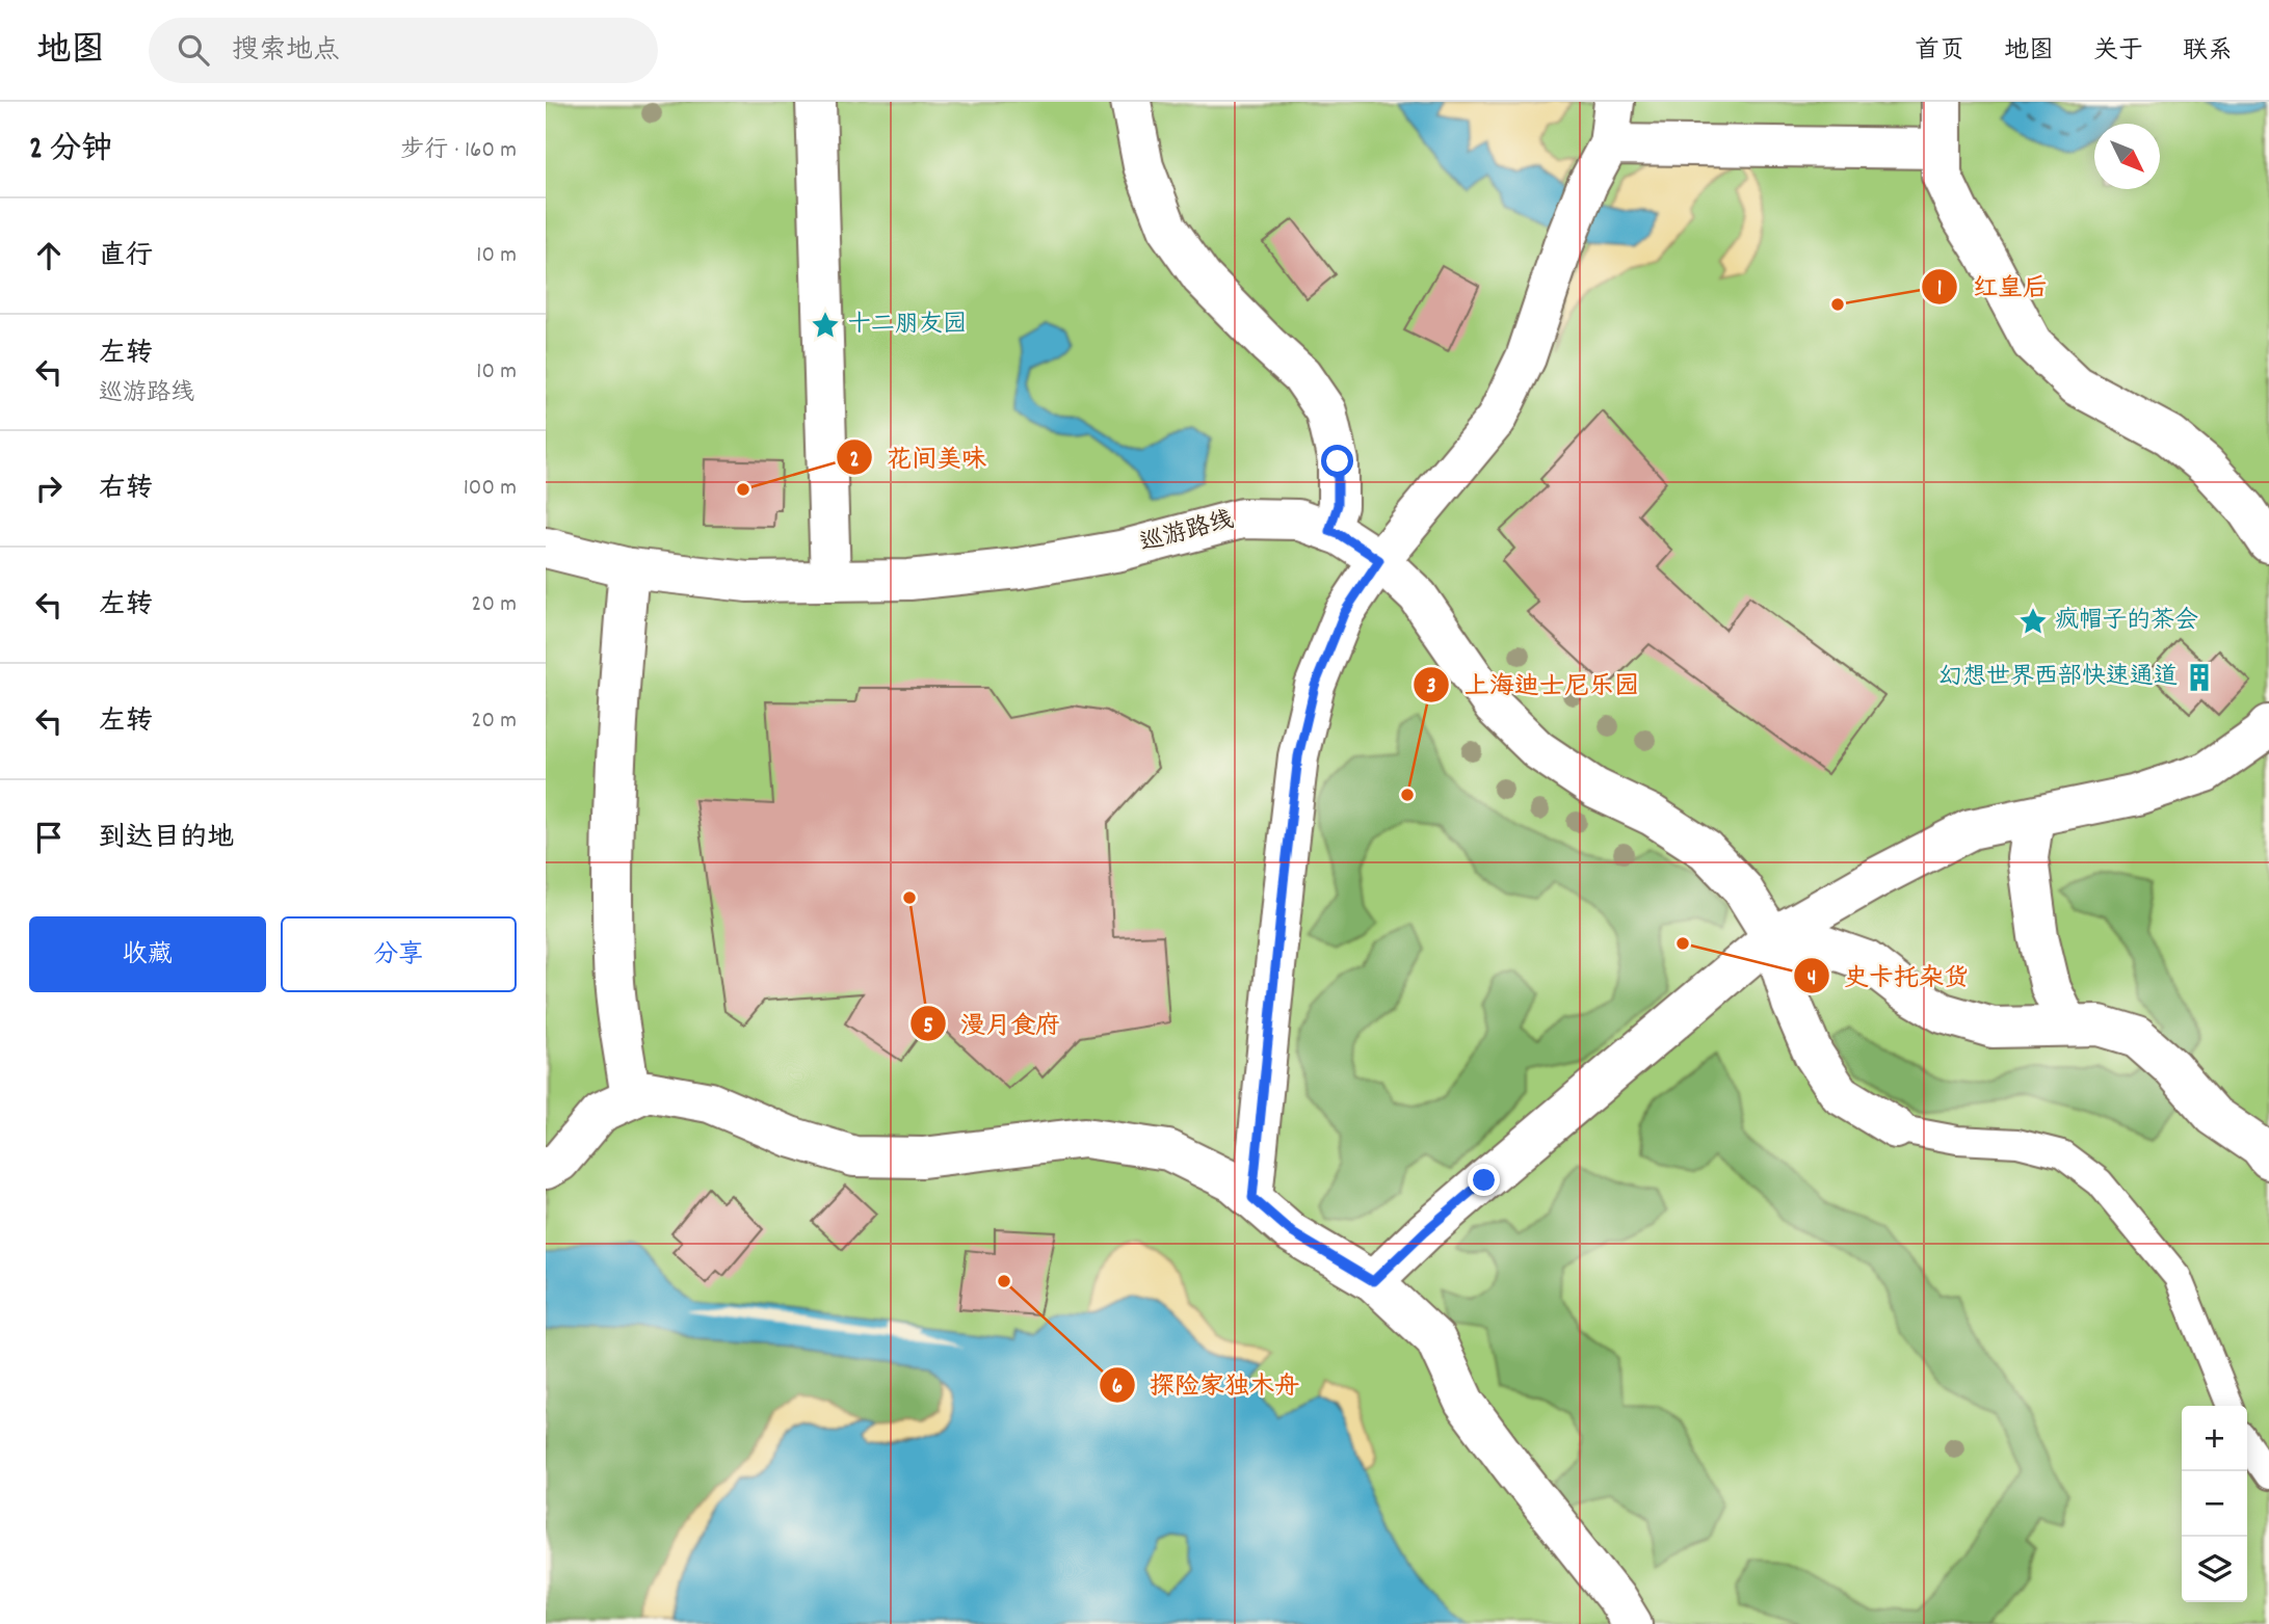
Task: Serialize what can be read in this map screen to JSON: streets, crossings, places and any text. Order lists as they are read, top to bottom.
{
  "streets": {
    "street": ["巡游路线"]
  },
  "places": {
    "other": [
      "红皇后",
      "花间美味",
      "上海迪士尼乐园",
      "漫月食府",
      "史卡托杂货",
      "探险家独木舟"
    ],
    "place": ["十二朋友园", "疯帽子的茶会"],
    "building": ["幻想世界西部快速通道"]
  },
  "north": "bottom right",
  "page": {
    "header": "地图",
    "search": "搜索地点",
    "nav": [
      "首页",
      "地图",
      "关于",
      "联系"
    ],
    "heading": ["2 分钟", "步行 · 160 m"],
    "list": [
      ["直行", "10 m"],
      ["左转", "巡游路线", "10 m"],
      ["右转", "100 m"],
      ["左转", "20 m"],
      ["左转", "20 m"],
      "到达目的地"
    ],
    "buttons": ["收藏", "分享"],
    "map_buttons": ["+", "−"]
  }
}
